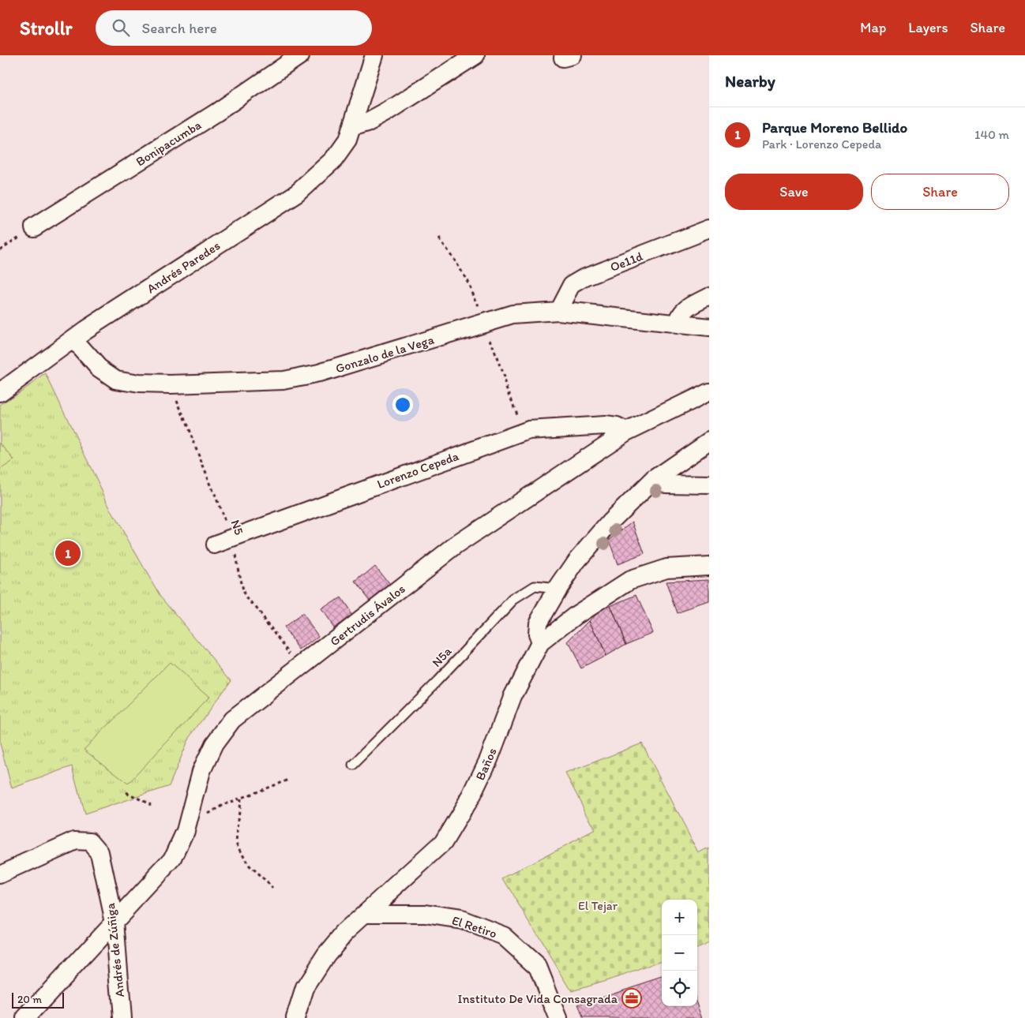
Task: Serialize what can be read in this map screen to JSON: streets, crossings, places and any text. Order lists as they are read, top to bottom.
{
  "streets": {
    "street": [
      "Bonipacumba",
      "Oe11d",
      "Andrés Paredes",
      "Gonzalo de la Vega",
      "Lorenzo Cepeda",
      "Gertrudis Ávalos",
      "Baños",
      "El Retiro",
      "Andrés de Zúñiga"
    ],
    "lane": ["N5a"],
    "path": ["N5"]
  },
  "crossings": [
    ["Oe11d", "Gonzalo de la Vega"],
    ["Andrés Paredes", "Gonzalo de la Vega"],
    ["Gonzalo de la Vega", "N5"],
    ["Lorenzo Cepeda", "N5"],
    ["Lorenzo Cepeda", "Gertrudis Ávalos"],
    ["N5", "Gertrudis Ávalos"],
    ["Gertrudis Ávalos", "Andrés de Zúñiga"],
    ["Baños", "El Retiro"]
  ],
  "parks": ["El Tejar"],
  "places": {
    "office": ["Instituto De Vida Consagrada"]
  },
  "scale_bar": "20 m",
  "page": {
    "header": "Strollr",
    "search": "Search here",
    "nav": ["Map", "Layers", "Share"],
    "heading": "Nearby",
    "list": [
      {
        "mark": "1",
        "name": "Parque Moreno Bellido",
        "note": "Park · Lorenzo Cepeda",
        "value": "140 m"
      }
    ],
    "buttons": ["Save", "Share"],
    "pins": "1",
    "map_buttons": ["+", "−"],
    "scale": "20 m"
  }
}
